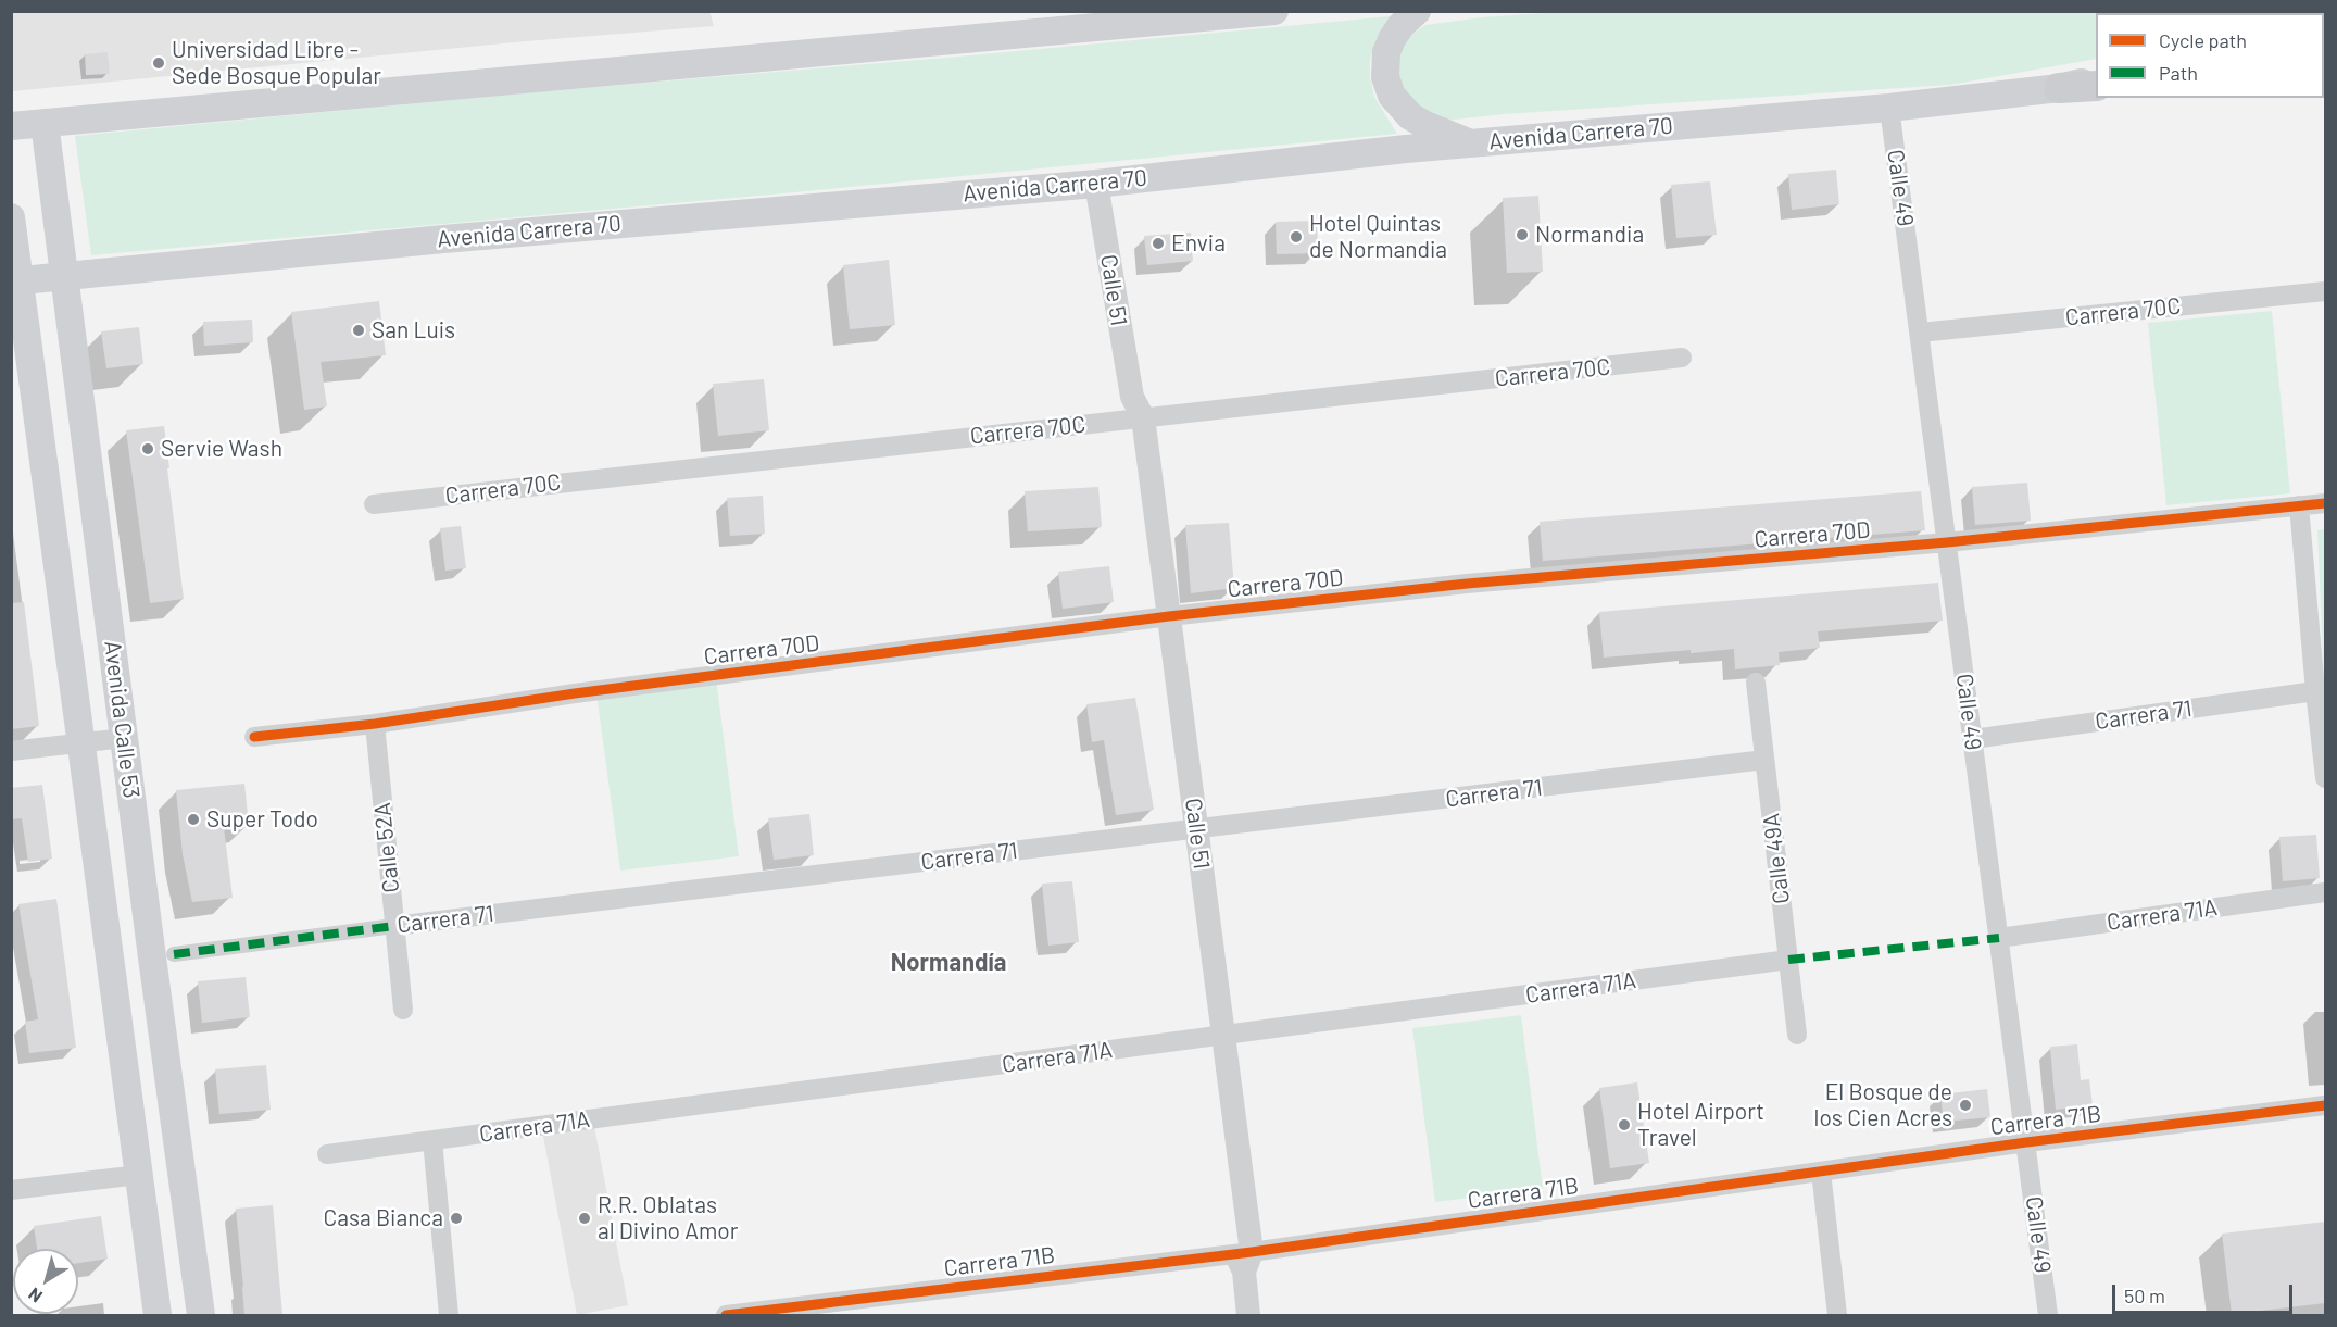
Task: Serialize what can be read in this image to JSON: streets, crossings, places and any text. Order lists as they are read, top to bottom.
{
  "streets": {
    "main road": ["Avenida Carrera 70", "Avenida Calle 53"],
    "street": [
      "Calle 49",
      "Calle 51",
      "Carrera 70C",
      "Carrera 70D",
      "Carrera 71",
      "Calle 52A",
      "Calle 49A",
      "Carrera 71A",
      "Carrera 71B"
    ]
  },
  "crossings": [
    ["Avenida Carrera 70", "Calle 49"],
    ["Avenida Carrera 70", "Calle 51"],
    ["Avenida Carrera 70", "Avenida Calle 53"],
    ["Calle 49", "Carrera 70C"],
    ["Calle 49", "Carrera 70D"],
    ["Calle 49", "Carrera 71"],
    ["Calle 49", "Carrera 71A"],
    ["Calle 49", "Carrera 71B"],
    ["Calle 51", "Carrera 70C"],
    ["Calle 51", "Carrera 70D"],
    ["Calle 51", "Carrera 71"],
    ["Calle 51", "Carrera 71A"],
    ["Calle 51", "Carrera 71B"],
    ["Carrera 70D", "Calle 52A"],
    ["Carrera 71", "Calle 52A"],
    ["Carrera 71", "Calle 49A"],
    ["Calle 49A", "Carrera 71A"]
  ],
  "districts": ["Normandía"],
  "places": [
    "Universidad Libre - Sede Bosque Popular",
    "Normandia",
    "Hotel Quintas de Normandia",
    "Envia",
    "San Luis",
    "Servie Wash",
    "Super Todo",
    "El Bosque de los Cien Acres",
    "Hotel Airport Travel",
    "Casa Bianca",
    "R.R. Oblatas al Divino Amor"
  ],
  "legend": ["Cycle path", "Path"],
  "scale_bar": "50 m",
  "north": "bottom left"
}
